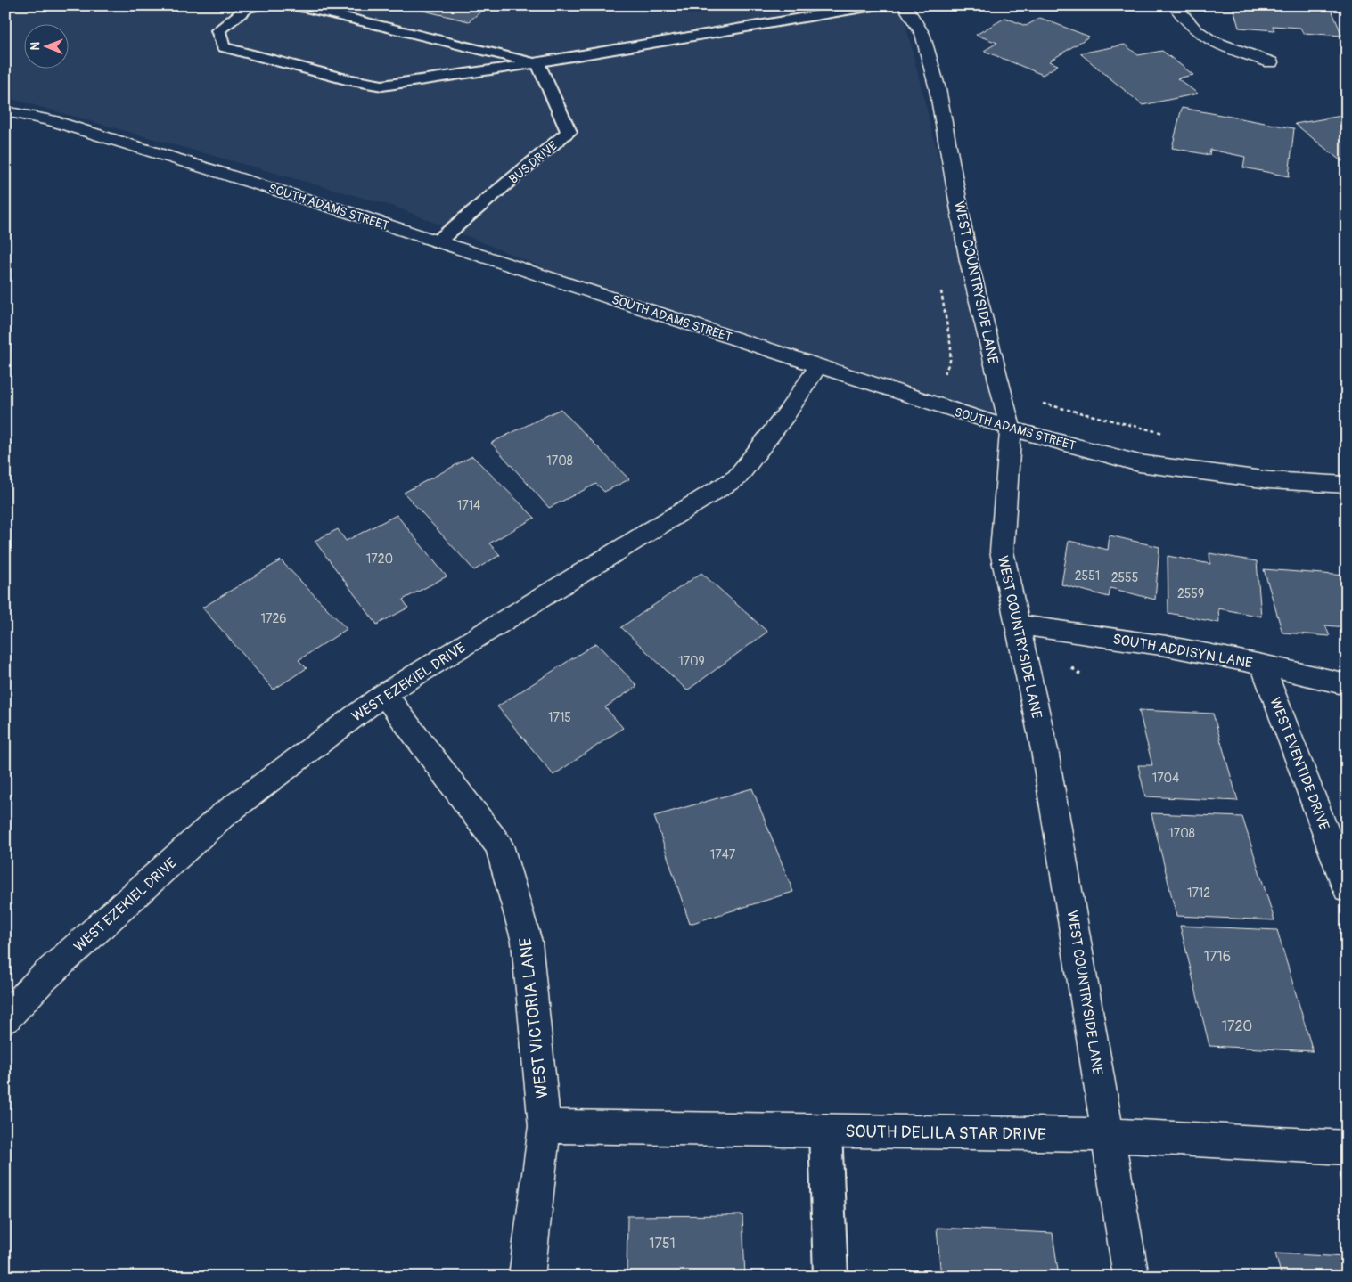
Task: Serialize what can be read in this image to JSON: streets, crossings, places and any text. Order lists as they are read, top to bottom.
{
  "streets": {
    "street": [
      "SOUTH ADAMS STREET",
      "WEST COUNTRYSIDE LANE",
      "SOUTH ADDISYN LANE",
      "WEST EZEKIEL DRIVE",
      "WEST EVENTIDE DRIVE",
      "WEST VICTORIA LANE",
      "SOUTH DELILA STAR DRIVE"
    ],
    "lane": ["BUS DRIVE"]
  },
  "crossings": [
    ["BUS DRIVE", "SOUTH ADAMS STREET"],
    ["SOUTH ADAMS STREET", "WEST COUNTRYSIDE LANE"],
    ["SOUTH ADAMS STREET", "WEST EZEKIEL DRIVE"],
    ["WEST COUNTRYSIDE LANE", "SOUTH ADDISYN LANE"],
    ["WEST COUNTRYSIDE LANE", "SOUTH DELILA STAR DRIVE"],
    ["SOUTH ADDISYN LANE", "WEST EVENTIDE DRIVE"],
    ["WEST EZEKIEL DRIVE", "WEST VICTORIA LANE"],
    ["WEST VICTORIA LANE", "SOUTH DELILA STAR DRIVE"]
  ],
  "house_numbers": [
    "1708",
    "1714",
    "1720",
    "2551",
    "2555",
    "2559",
    "1726",
    "1709",
    "1715",
    "1704",
    "1708",
    "1747",
    "1712",
    "1716",
    "1720",
    "1751"
  ],
  "north": "left"
}
